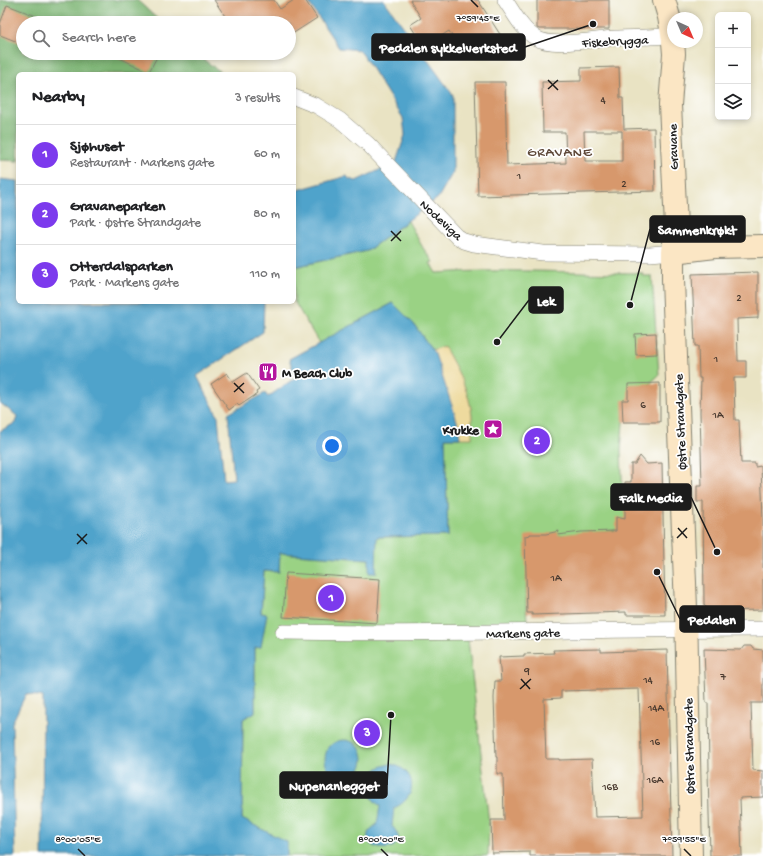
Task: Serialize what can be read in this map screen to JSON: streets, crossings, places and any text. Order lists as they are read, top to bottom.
{
  "streets": {
    "street": [
      "Fiskebrygga",
      "Gravane",
      "Nodeviga",
      "Østre Strandgate",
      "Markens gate"
    ]
  },
  "crossings": [
    ["Gravane", "Nodeviga"],
    ["Gravane", "Østre Strandgate"],
    ["Nodeviga", "Østre Strandgate"],
    ["Østre Strandgate", "Markens gate"]
  ],
  "districts": ["GRAVANE"],
  "places": {
    "other": [
      "Pedalen sykkelverksted",
      "Sammenkrøkt",
      "Lek",
      "Falk Media",
      "Pedalen",
      "Nupenanlegget"
    ],
    "restaurant": ["M Beach Club"],
    "place": ["Krukke"]
  },
  "house_numbers": [
    "4",
    "1",
    "2",
    "2",
    "1",
    "6",
    "1A",
    "1A",
    "9",
    "7",
    "14",
    "14A",
    "16",
    "16A",
    "16B"
  ],
  "north": "bottom right",
  "page": {
    "map_buttons": ["+", "−"],
    "search": "Search here",
    "heading": ["Nearby", "3 results"],
    "list": [
      {
        "mark": "1",
        "name": "Sjøhuset",
        "note": "Restaurant · Markens gate",
        "value": "60 m"
      },
      {
        "mark": "2",
        "name": "Gravaneparken",
        "note": "Park · Østre Strandgate",
        "value": "80 m"
      },
      {
        "mark": "3",
        "name": "Otterdalsparken",
        "note": "Park · Markens gate",
        "value": "110 m"
      }
    ],
    "pins": ["2", "1", "3"]
  },
  "coordinates": [
    "7°59'45\"E",
    "8°00'05\"E",
    "8°00'00\"E",
    "7°59'55\"E"
  ]
}
